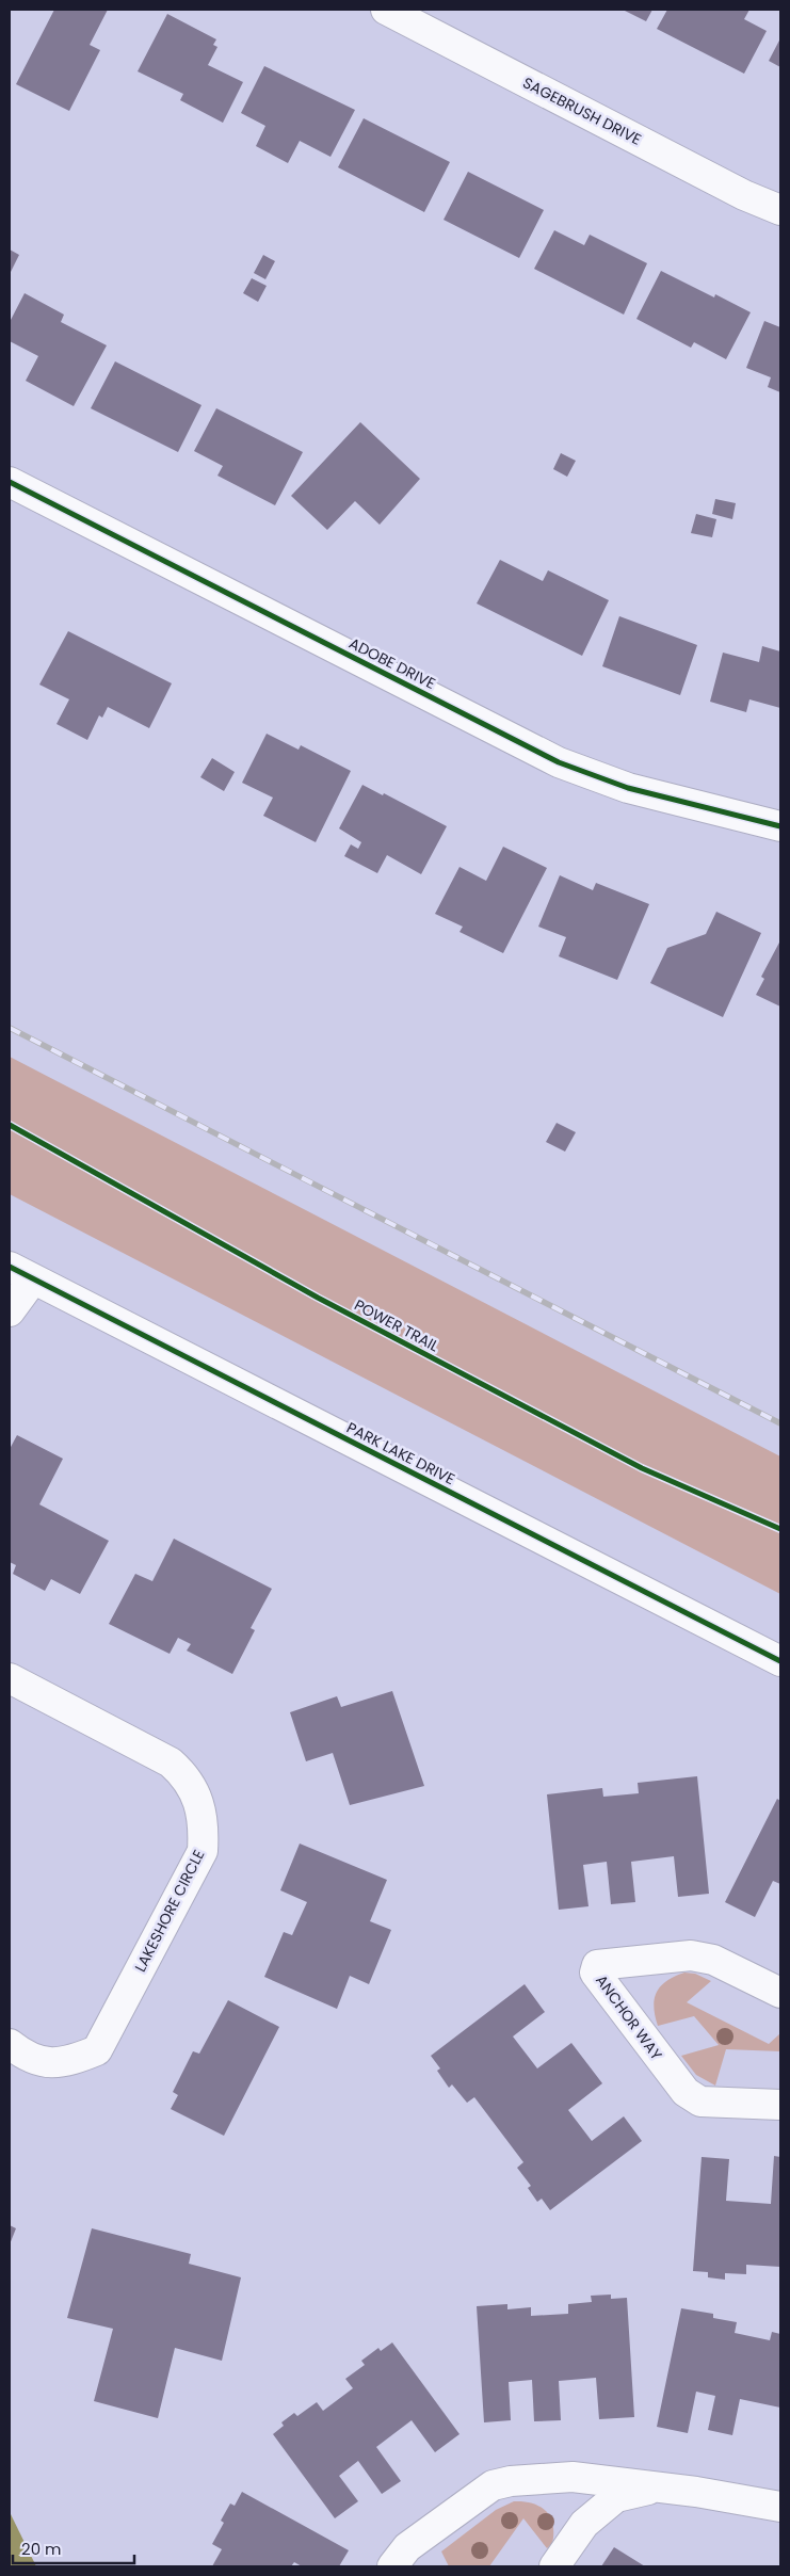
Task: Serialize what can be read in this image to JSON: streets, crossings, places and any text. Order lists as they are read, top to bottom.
{
  "streets": {
    "street": [
      "SAGEBRUSH DRIVE",
      "ADOBE DRIVE",
      "PARK LAKE DRIVE",
      "LAKESHORE CIRCLE",
      "ANCHOR WAY"
    ],
    "cycle path": ["POWER TRAIL"]
  },
  "scale_bar": "20 m"
}
